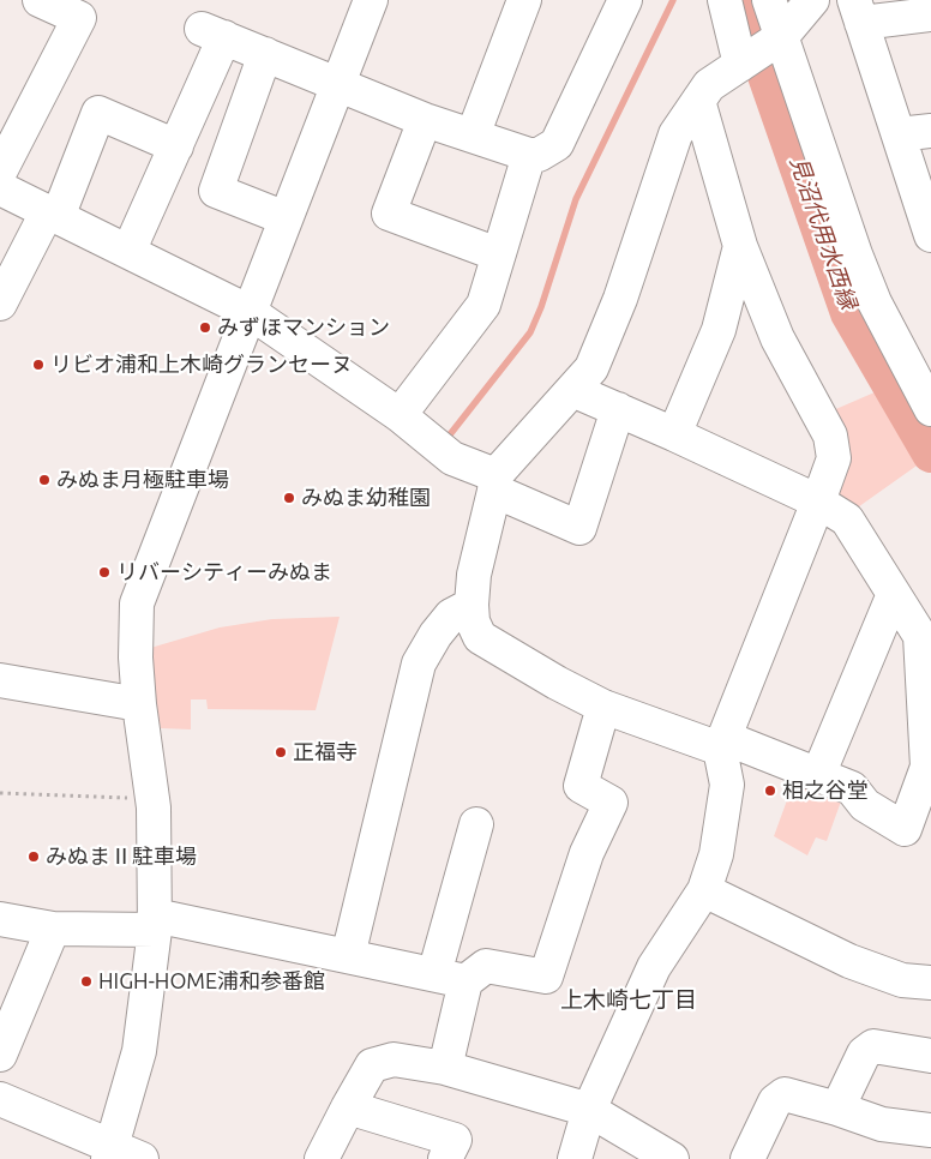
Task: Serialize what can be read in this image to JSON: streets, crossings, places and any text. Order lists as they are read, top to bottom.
{
  "districts": ["上木崎七丁目"],
  "water": ["見沼代用水西縁"],
  "places": [
    "みずほマンション",
    "リビオ浦和上木崎グランセーヌ",
    "みぬま月極駐車場",
    "みぬま幼稚園",
    "リバーシティーみぬま",
    "正福寺",
    "相之谷堂",
    "みぬまⅡ駐車場",
    "HIGH-HOME浦和参番館"
  ]
}
